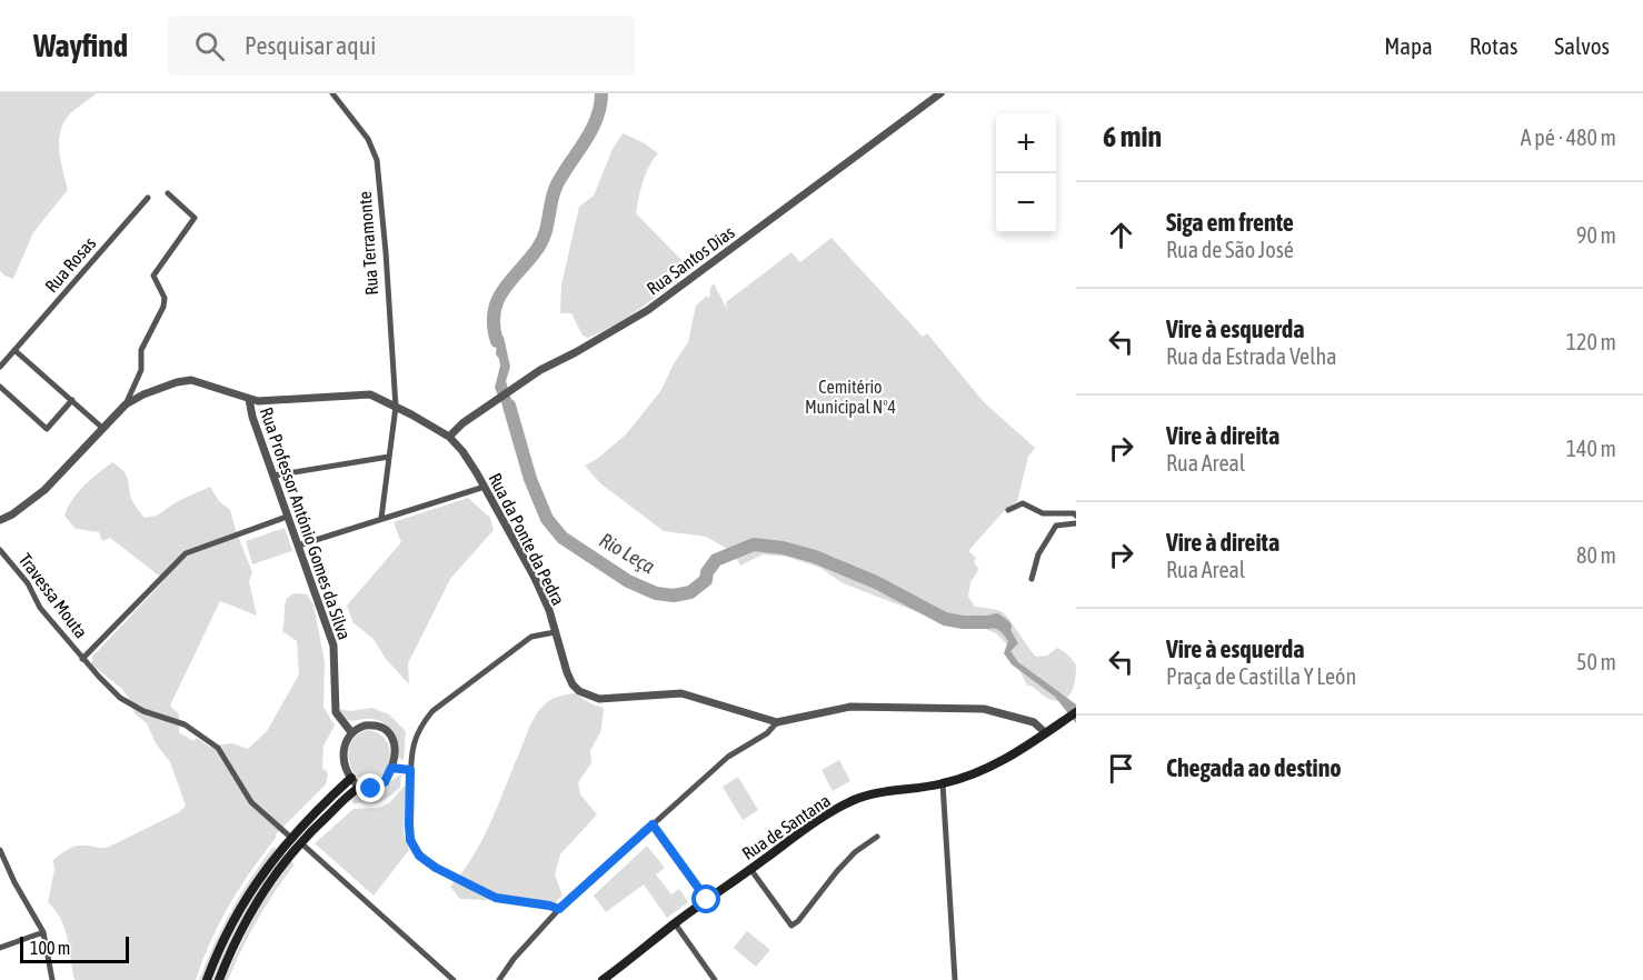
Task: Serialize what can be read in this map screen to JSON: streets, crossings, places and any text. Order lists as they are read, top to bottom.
{
  "streets": {
    "main road": ["Rua de Santana"],
    "street": [
      "Rua Terramonte",
      "Rua Santos Dias",
      "Rua Rosas",
      "Rua Professor António Gomes da Silva",
      "Rua da Ponte da Pedra",
      "Travessa Mouta"
    ]
  },
  "crossings": [
    ["Rua Terramonte", "Rua da Ponte da Pedra"],
    ["Rua Santos Dias", "Rua da Ponte da Pedra"],
    ["Rua Professor António Gomes da Silva", "Rua da Ponte da Pedra"],
    ["Rua da Ponte da Pedra", "Rua de Santana"]
  ],
  "water": ["Rio Leça"],
  "parks": ["Cemitério Municipal Nº4"],
  "scale_bar": "100 m",
  "page": {
    "header": "Wayfind",
    "search": "Pesquisar aqui",
    "nav": ["Mapa", "Rotas", "Salvos"],
    "heading": ["6 min", "A pé · 480 m"],
    "map_buttons": ["+", "−"],
    "list": [
      ["Siga em frente", "Rua de São José", "90 m"],
      ["Vire à esquerda", "Rua da Estrada Velha", "120 m"],
      ["Vire à direita", "Rua Areal", "140 m"],
      ["Vire à direita", "Rua Areal", "80 m"],
      ["Vire à esquerda", "Praça de Castilla Y León", "50 m"],
      "Chegada ao destino"
    ],
    "scale": "100 m"
  }
}
